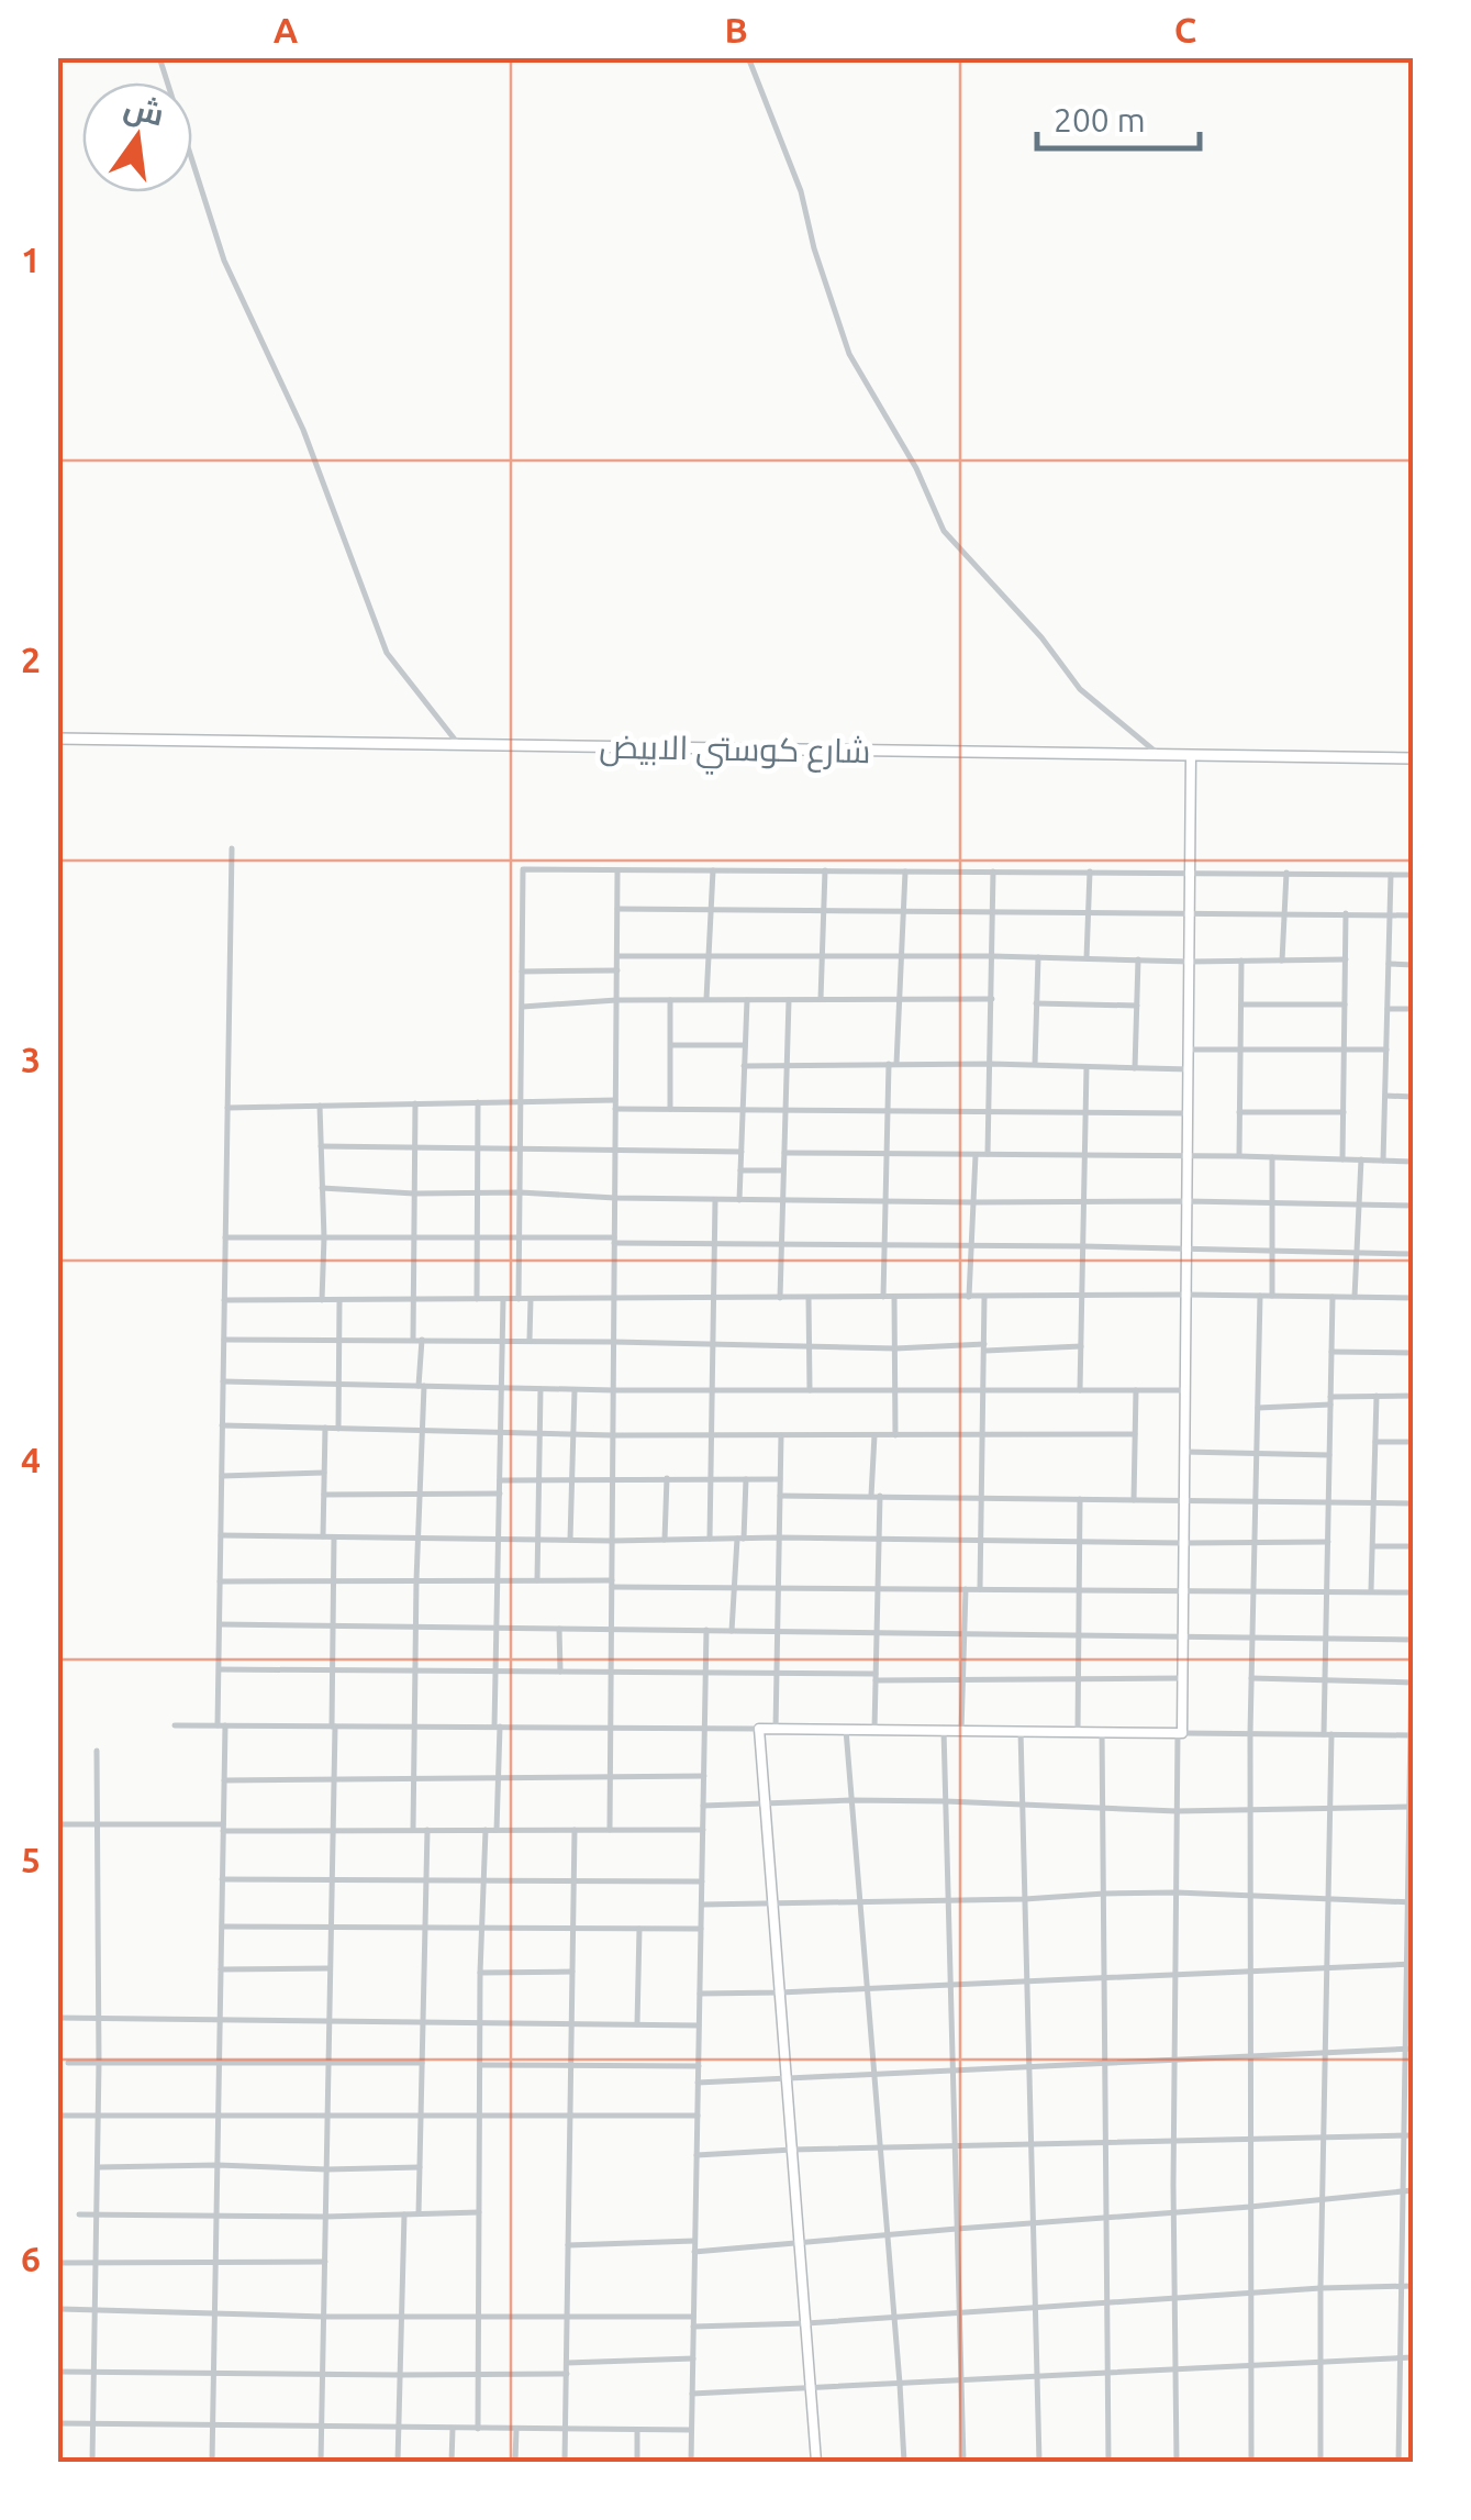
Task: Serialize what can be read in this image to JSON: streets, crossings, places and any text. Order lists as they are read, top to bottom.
{
  "streets": {
    "highway": ["شارع كوستي الابيض"]
  },
  "scale_bar": "200 m",
  "north": "top",
  "grid": {
    "columns": ["A", "B", "C"],
    "rows": [
      "1",
      "2",
      "3",
      "4",
      "5",
      "6"
    ]
  }
}
